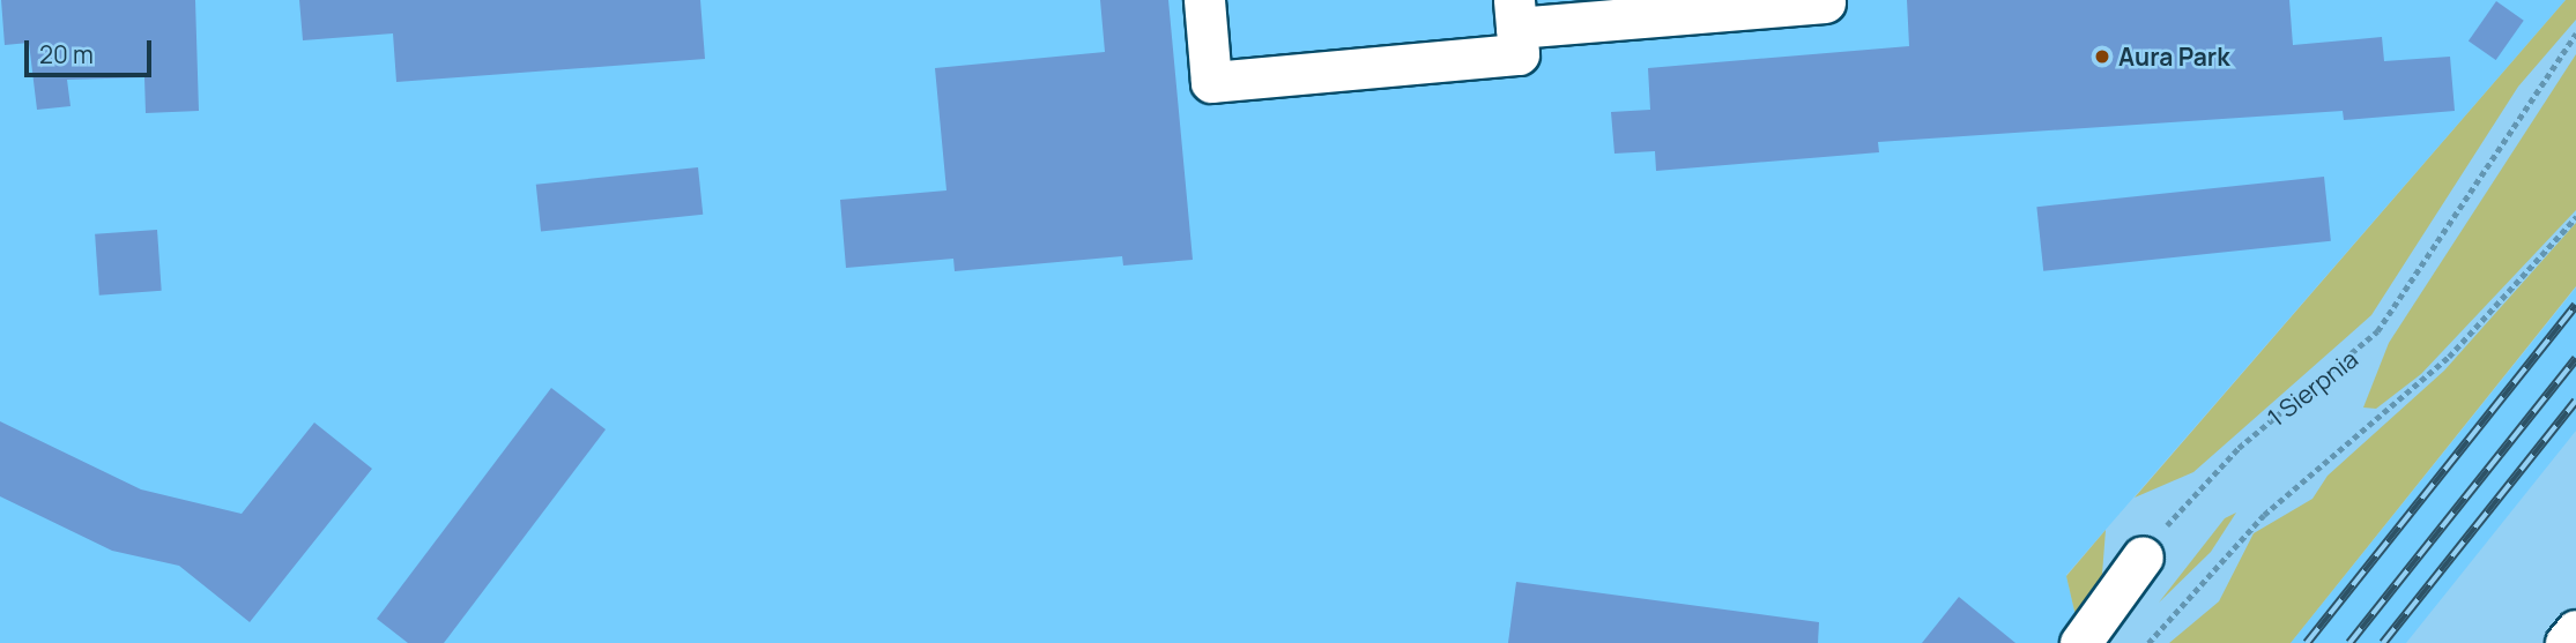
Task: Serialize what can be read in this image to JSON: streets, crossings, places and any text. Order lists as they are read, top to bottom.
{
  "streets": {
    "path": ["1 Sierpnia"]
  },
  "places": ["Aura Park"],
  "scale_bar": "20 m"
}
